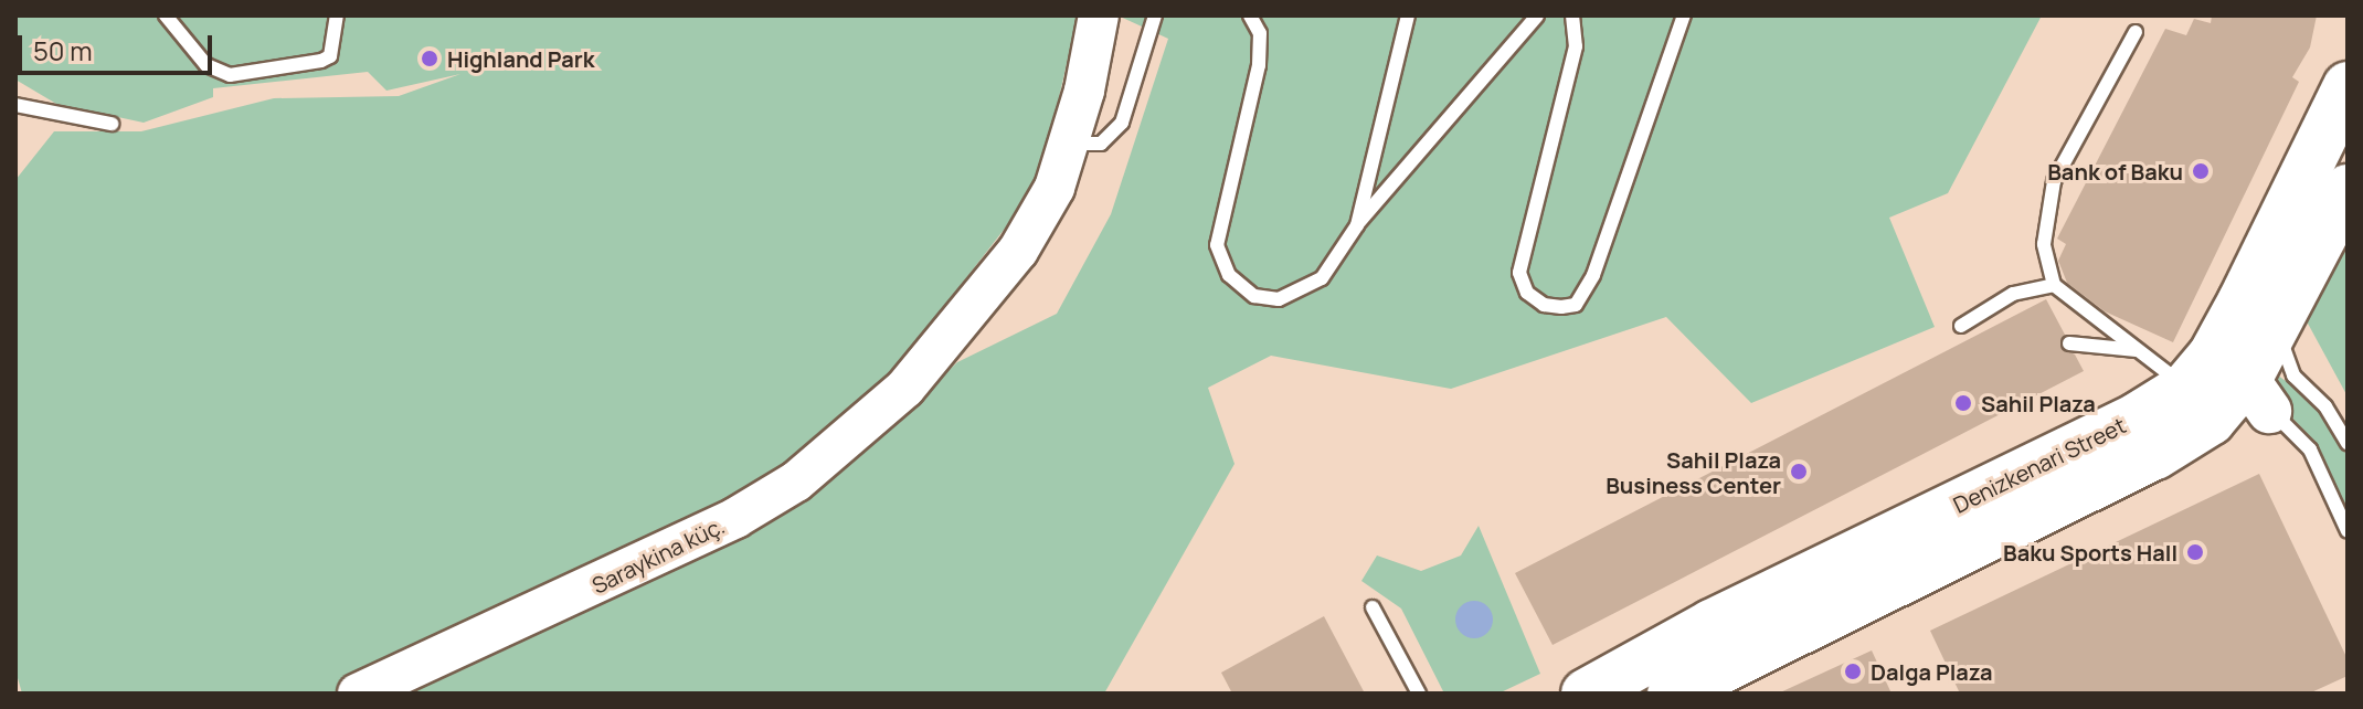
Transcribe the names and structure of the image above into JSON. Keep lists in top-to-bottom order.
{
  "streets": {
    "highway": ["Denizkenari Street"],
    "street": ["Saraykina küç."]
  },
  "places": [
    "Highland Park",
    "Bank of Baku",
    "Sahil Plaza",
    "Sahil Plaza Business Center",
    "Baku Sports Hall",
    "Dalga Plaza"
  ],
  "scale_bar": "50 m"
}
